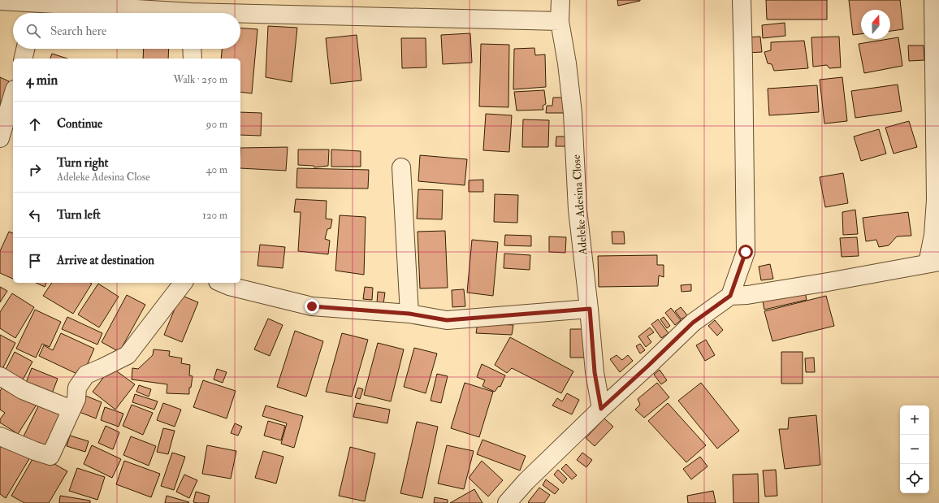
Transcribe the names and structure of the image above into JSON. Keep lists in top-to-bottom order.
{
  "streets": {
    "street": ["Adeleke Adesina Close"]
  },
  "north": "top",
  "page": {
    "search": "Search here",
    "heading": ["4 min", "Walk · 250 m"],
    "list": [
      ["Continue", "90 m"],
      ["Turn right", "Adeleke Adesina Close", "40 m"],
      ["Turn left", "120 m"],
      "Arrive at destination"
    ],
    "map_buttons": ["+", "−"]
  }
}
